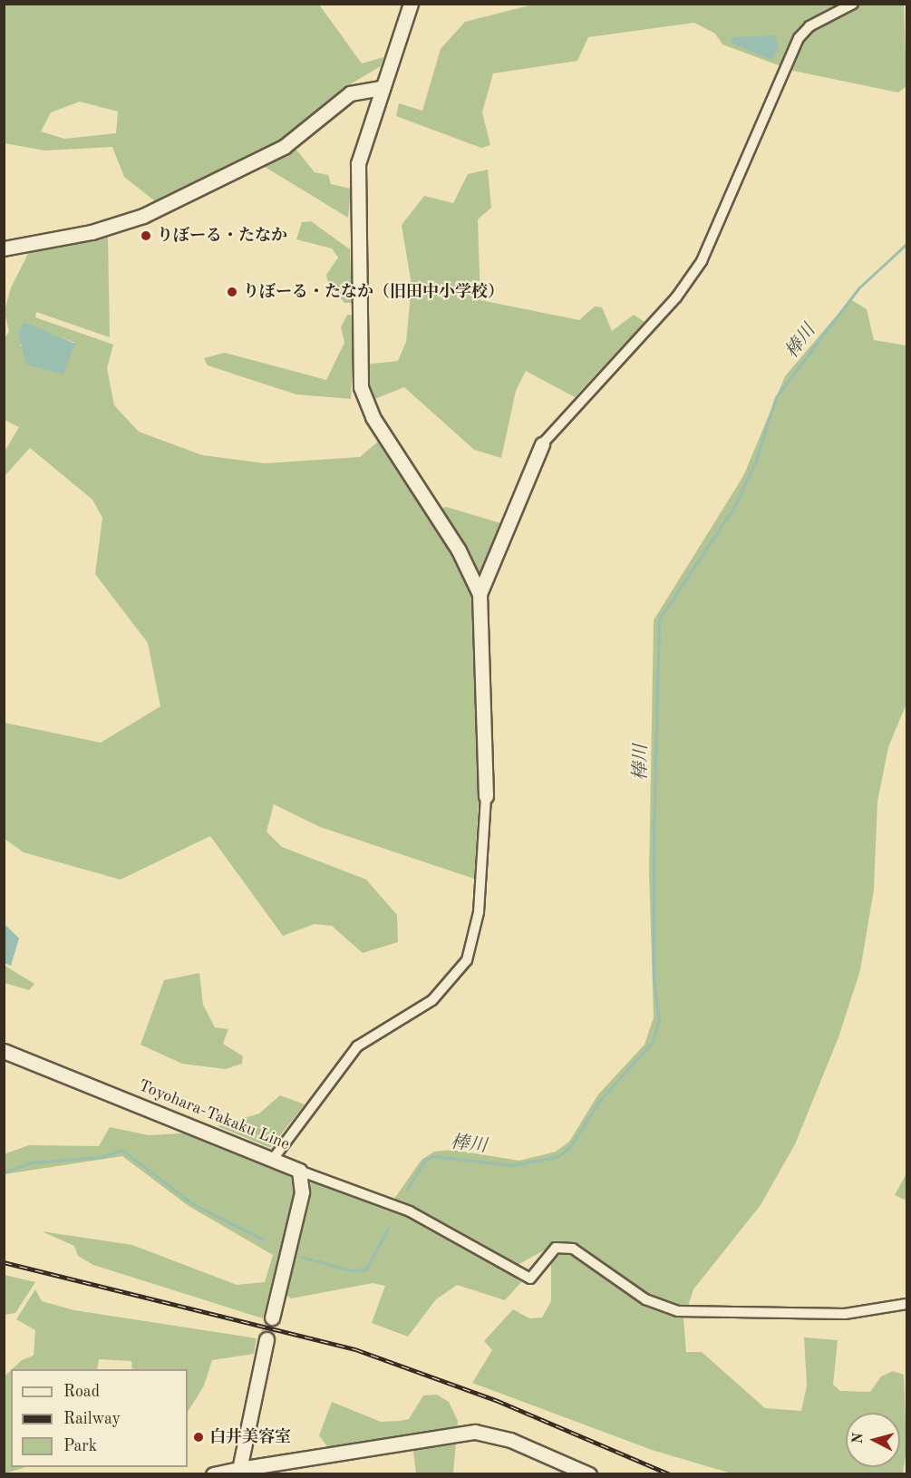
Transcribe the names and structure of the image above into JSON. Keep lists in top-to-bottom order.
{
  "streets": {
    "street": ["Toyohara-Takaku Line"]
  },
  "water": ["棒川"],
  "places": ["りぼーる・たなか", "りぼーる・たなか（旧田中小学校）", "白井美容室"],
  "legend": ["Road", "Railway", "Park"],
  "north": "left"
}
